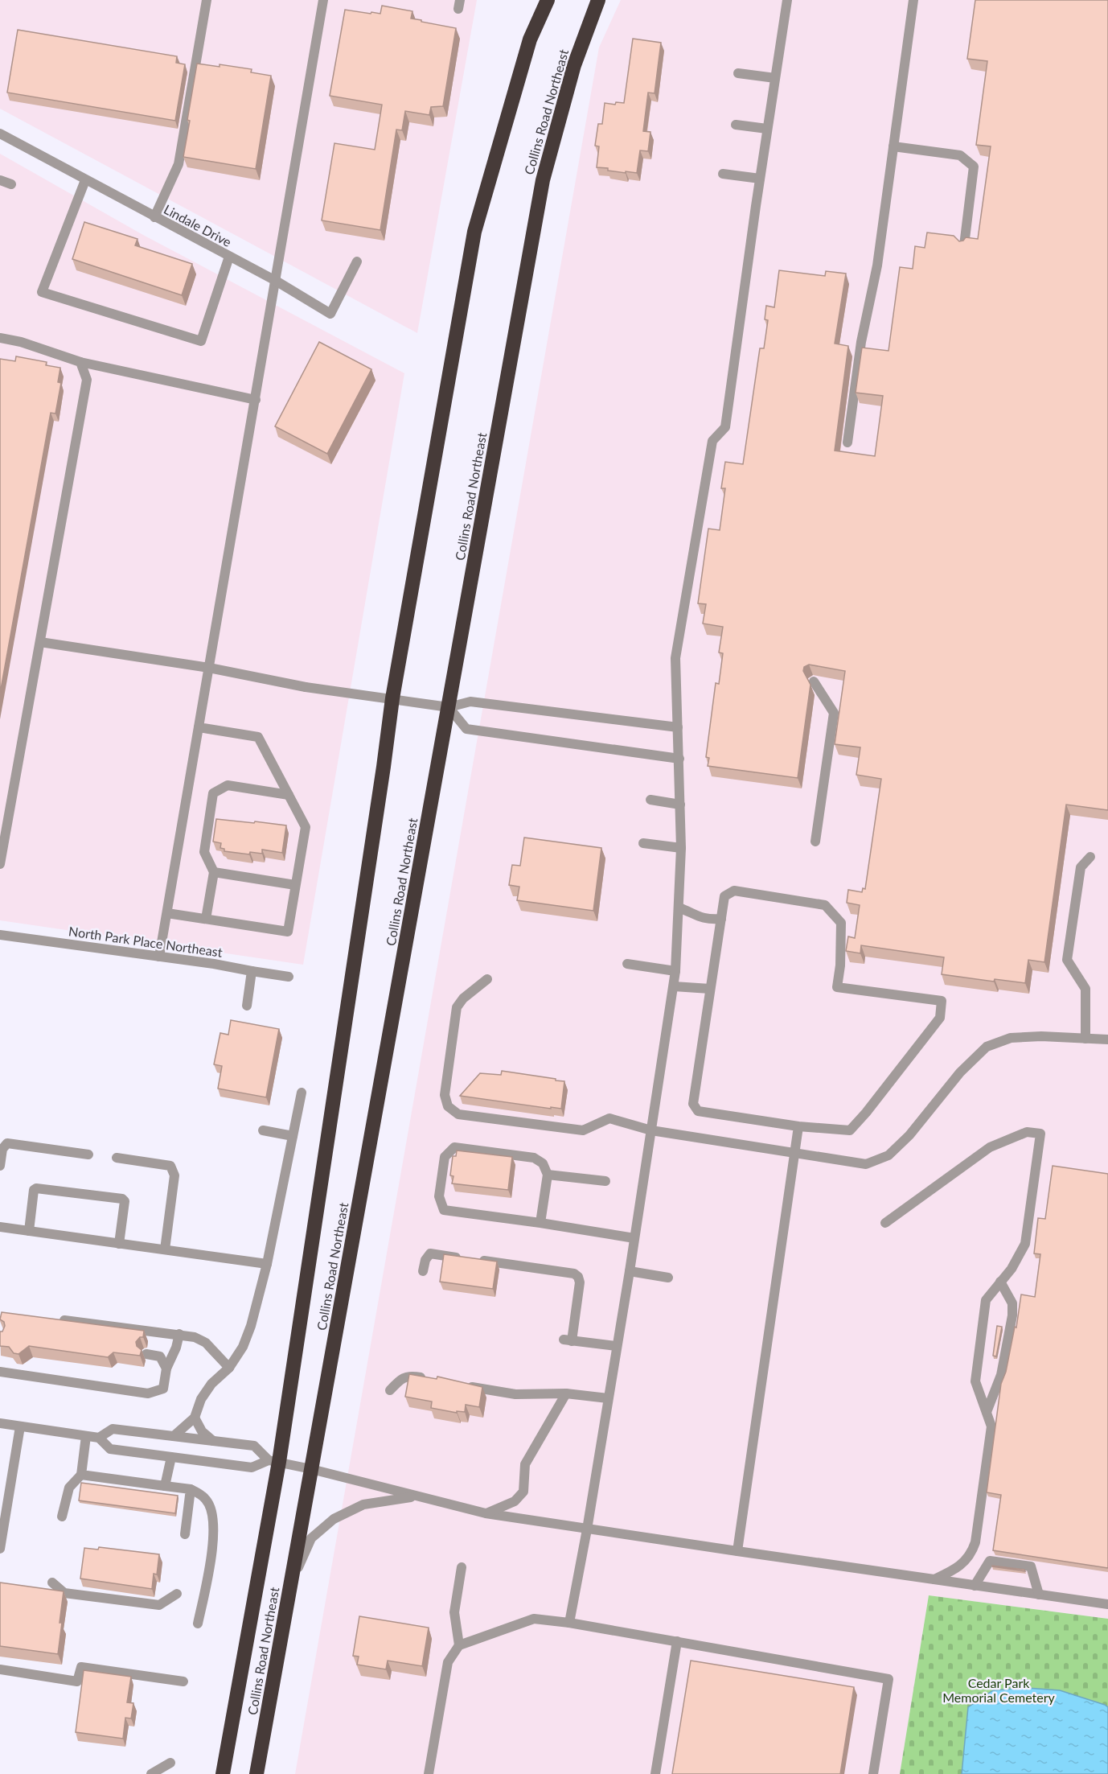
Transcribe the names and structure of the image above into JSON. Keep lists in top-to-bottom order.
{
  "streets": {
    "highway": ["Collins Road Northeast"],
    "street": ["Lindale Drive", "North Park Place Northeast"]
  },
  "parks": ["Cedar Park Memorial Cemetery"]
}
